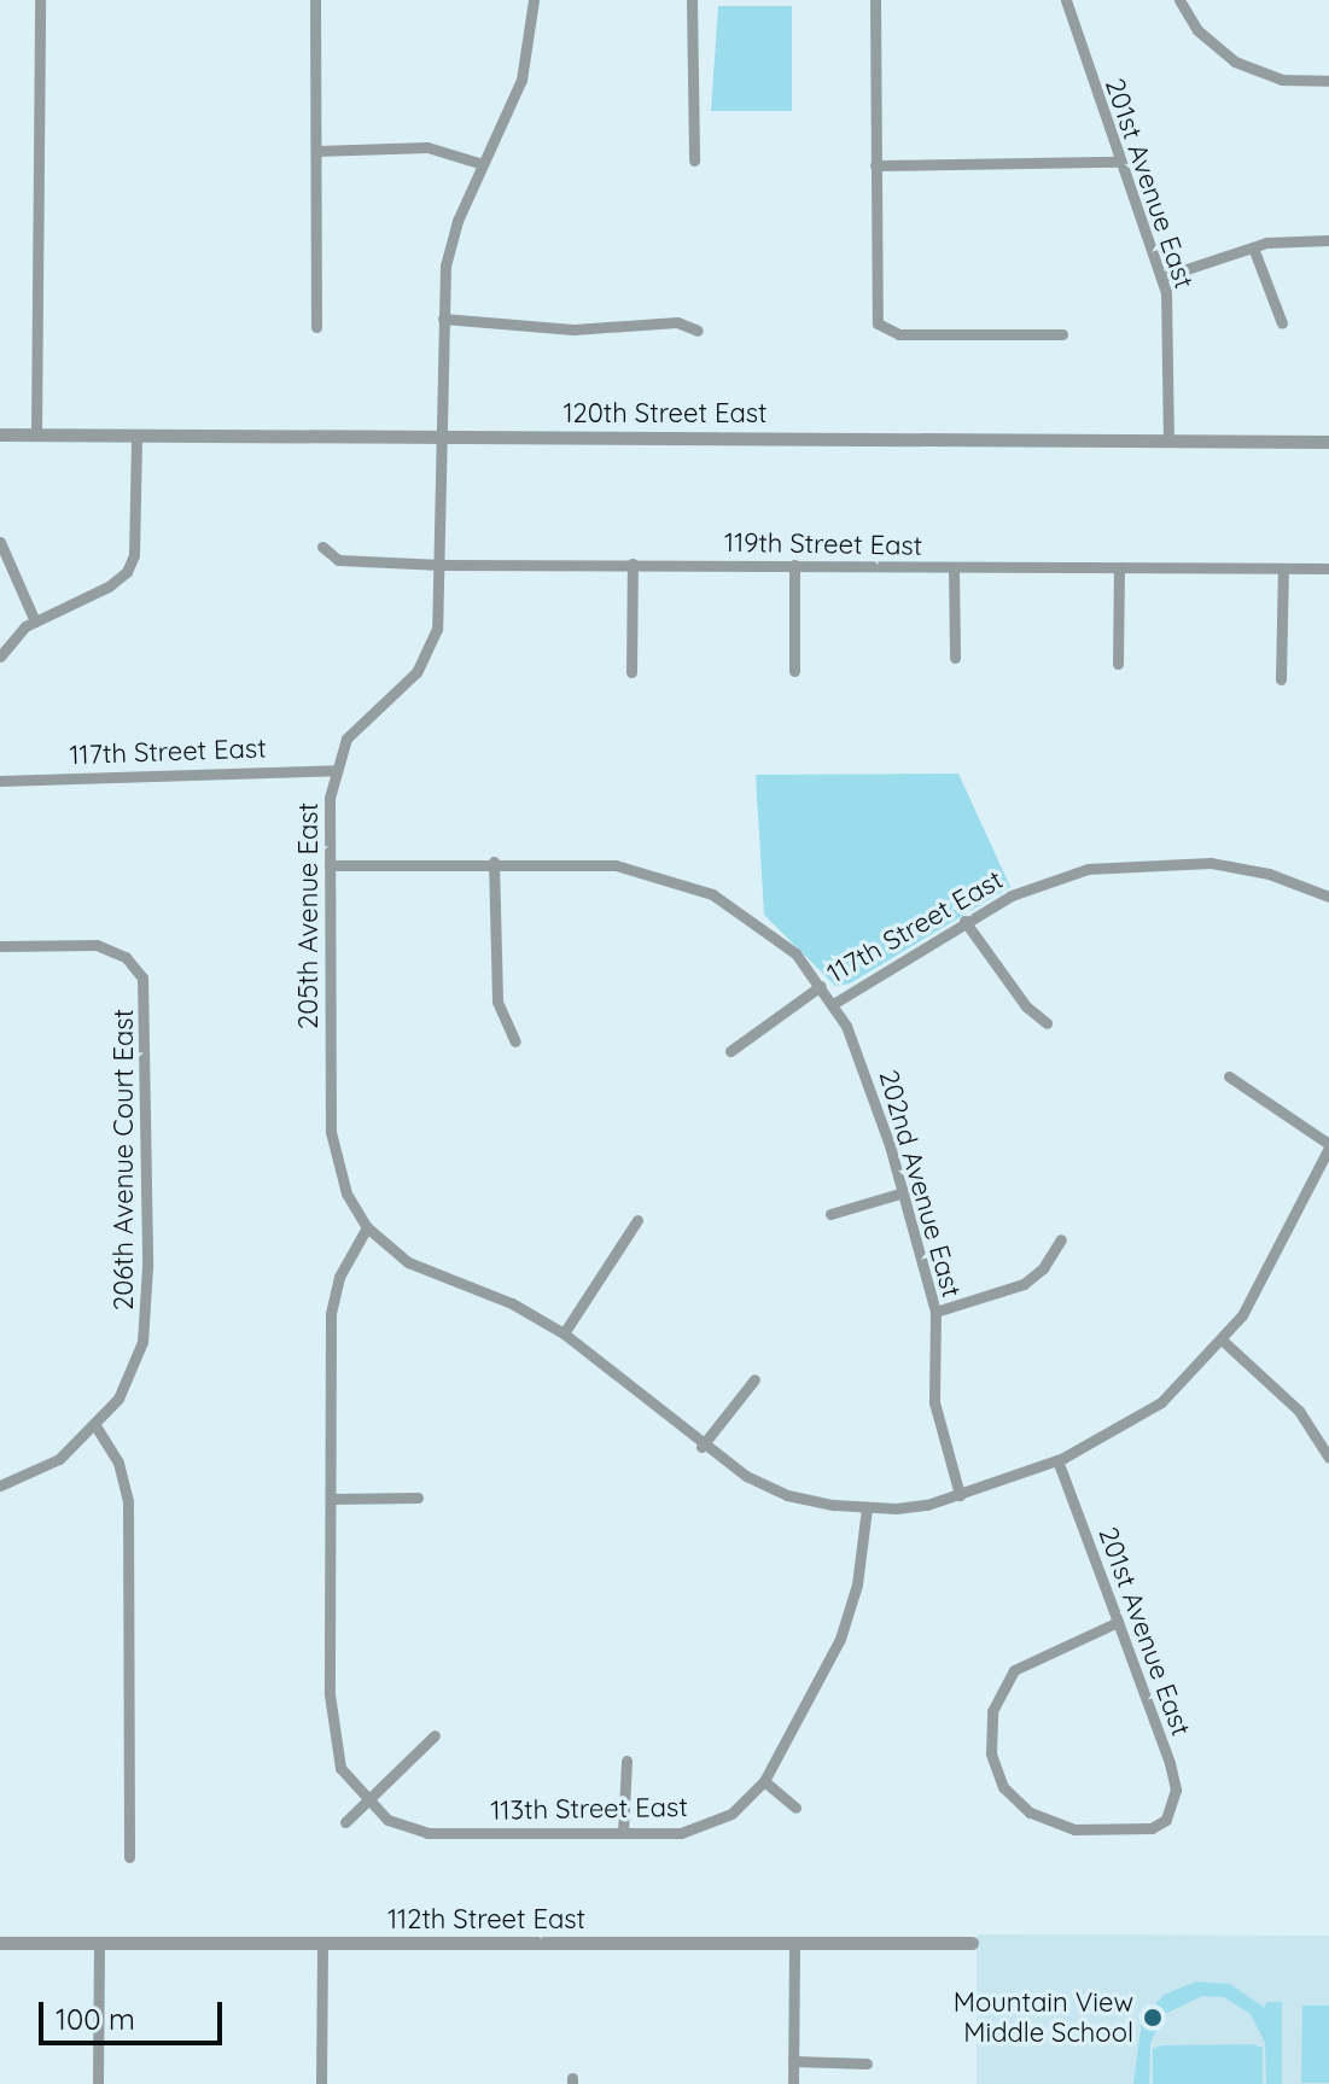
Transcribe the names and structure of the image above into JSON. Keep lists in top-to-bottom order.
{
  "streets": {
    "street": [
      "201st Avenue East",
      "120th Street East",
      "119th Street East",
      "117th Street East",
      "205th Avenue East",
      "206th Avenue Court East",
      "202nd Avenue East",
      "113th Street East",
      "112th Street East"
    ]
  },
  "crossings": [
    ["201st Avenue East", "120th Street East"],
    ["120th Street East", "205th Avenue East"],
    ["119th Street East", "205th Avenue East"],
    ["117th Street East", "205th Avenue East"],
    ["117th Street East", "202nd Avenue East"]
  ],
  "places": ["Mountain View Middle School"],
  "scale_bar": "100 m"
}
